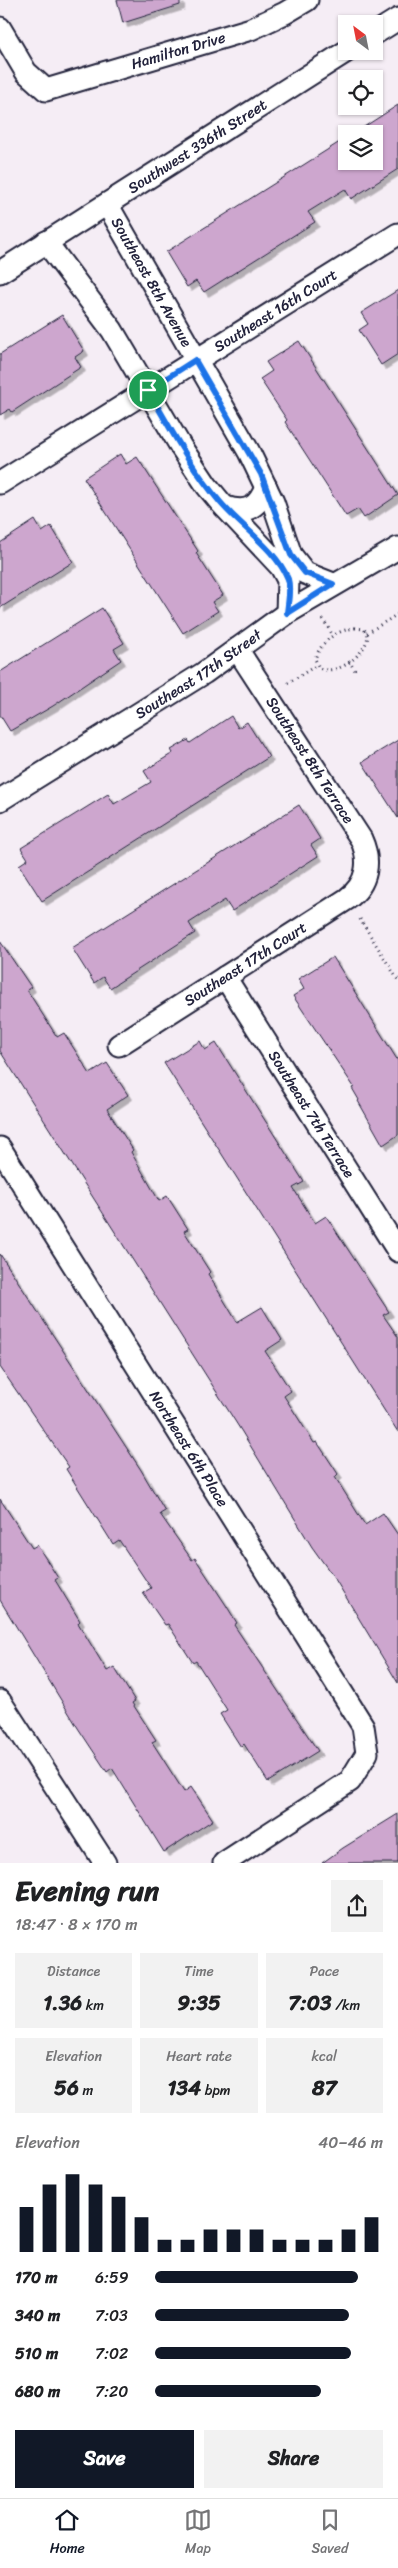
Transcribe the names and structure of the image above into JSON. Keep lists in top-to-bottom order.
{
  "streets": {
    "street": [
      "Hamilton Drive",
      "Southwest 336th Street",
      "Southeast 8th Avenue",
      "Southeast 16th Court",
      "Southeast 17th Street",
      "Southeast 8th Terrace",
      "Southeast 17th Court",
      "Southeast 7th Terrace",
      "Northeast 6th Place"
    ]
  },
  "crossings": [
    ["Southwest 336th Street", "Southeast 8th Avenue"],
    ["Southeast 8th Avenue", "Southeast 16th Court"],
    ["Southeast 8th Avenue", "Southeast 17th Street"],
    ["Southeast 17th Street", "Southeast 8th Terrace"],
    ["Southeast 8th Terrace", "Southeast 17th Court"],
    ["Southeast 17th Court", "Southeast 7th Terrace"]
  ],
  "north": "top left",
  "page": {
    "heading": ["Evening run", "18:47 · 8 × 170 m"],
    "stats": [
      ["Distance", "1.36 km"],
      ["Time", "9:35"],
      ["Pace", "7:03 /km"],
      ["Elevation", "56 m"],
      ["Heart rate", "134 bpm"],
      ["kcal", "87"]
    ],
    "chart": ["Elevation", "40–46 m"],
    "list": [
      {
        "name": "170 m",
        "note": "6:59"
      },
      {
        "name": "340 m",
        "note": "7:03"
      },
      {
        "name": "510 m",
        "note": "7:02"
      },
      {
        "name": "680 m",
        "note": "7:20"
      }
    ],
    "buttons": ["Save", "Share"],
    "tabs": ["Home", "Map", "Saved"]
  }
}
